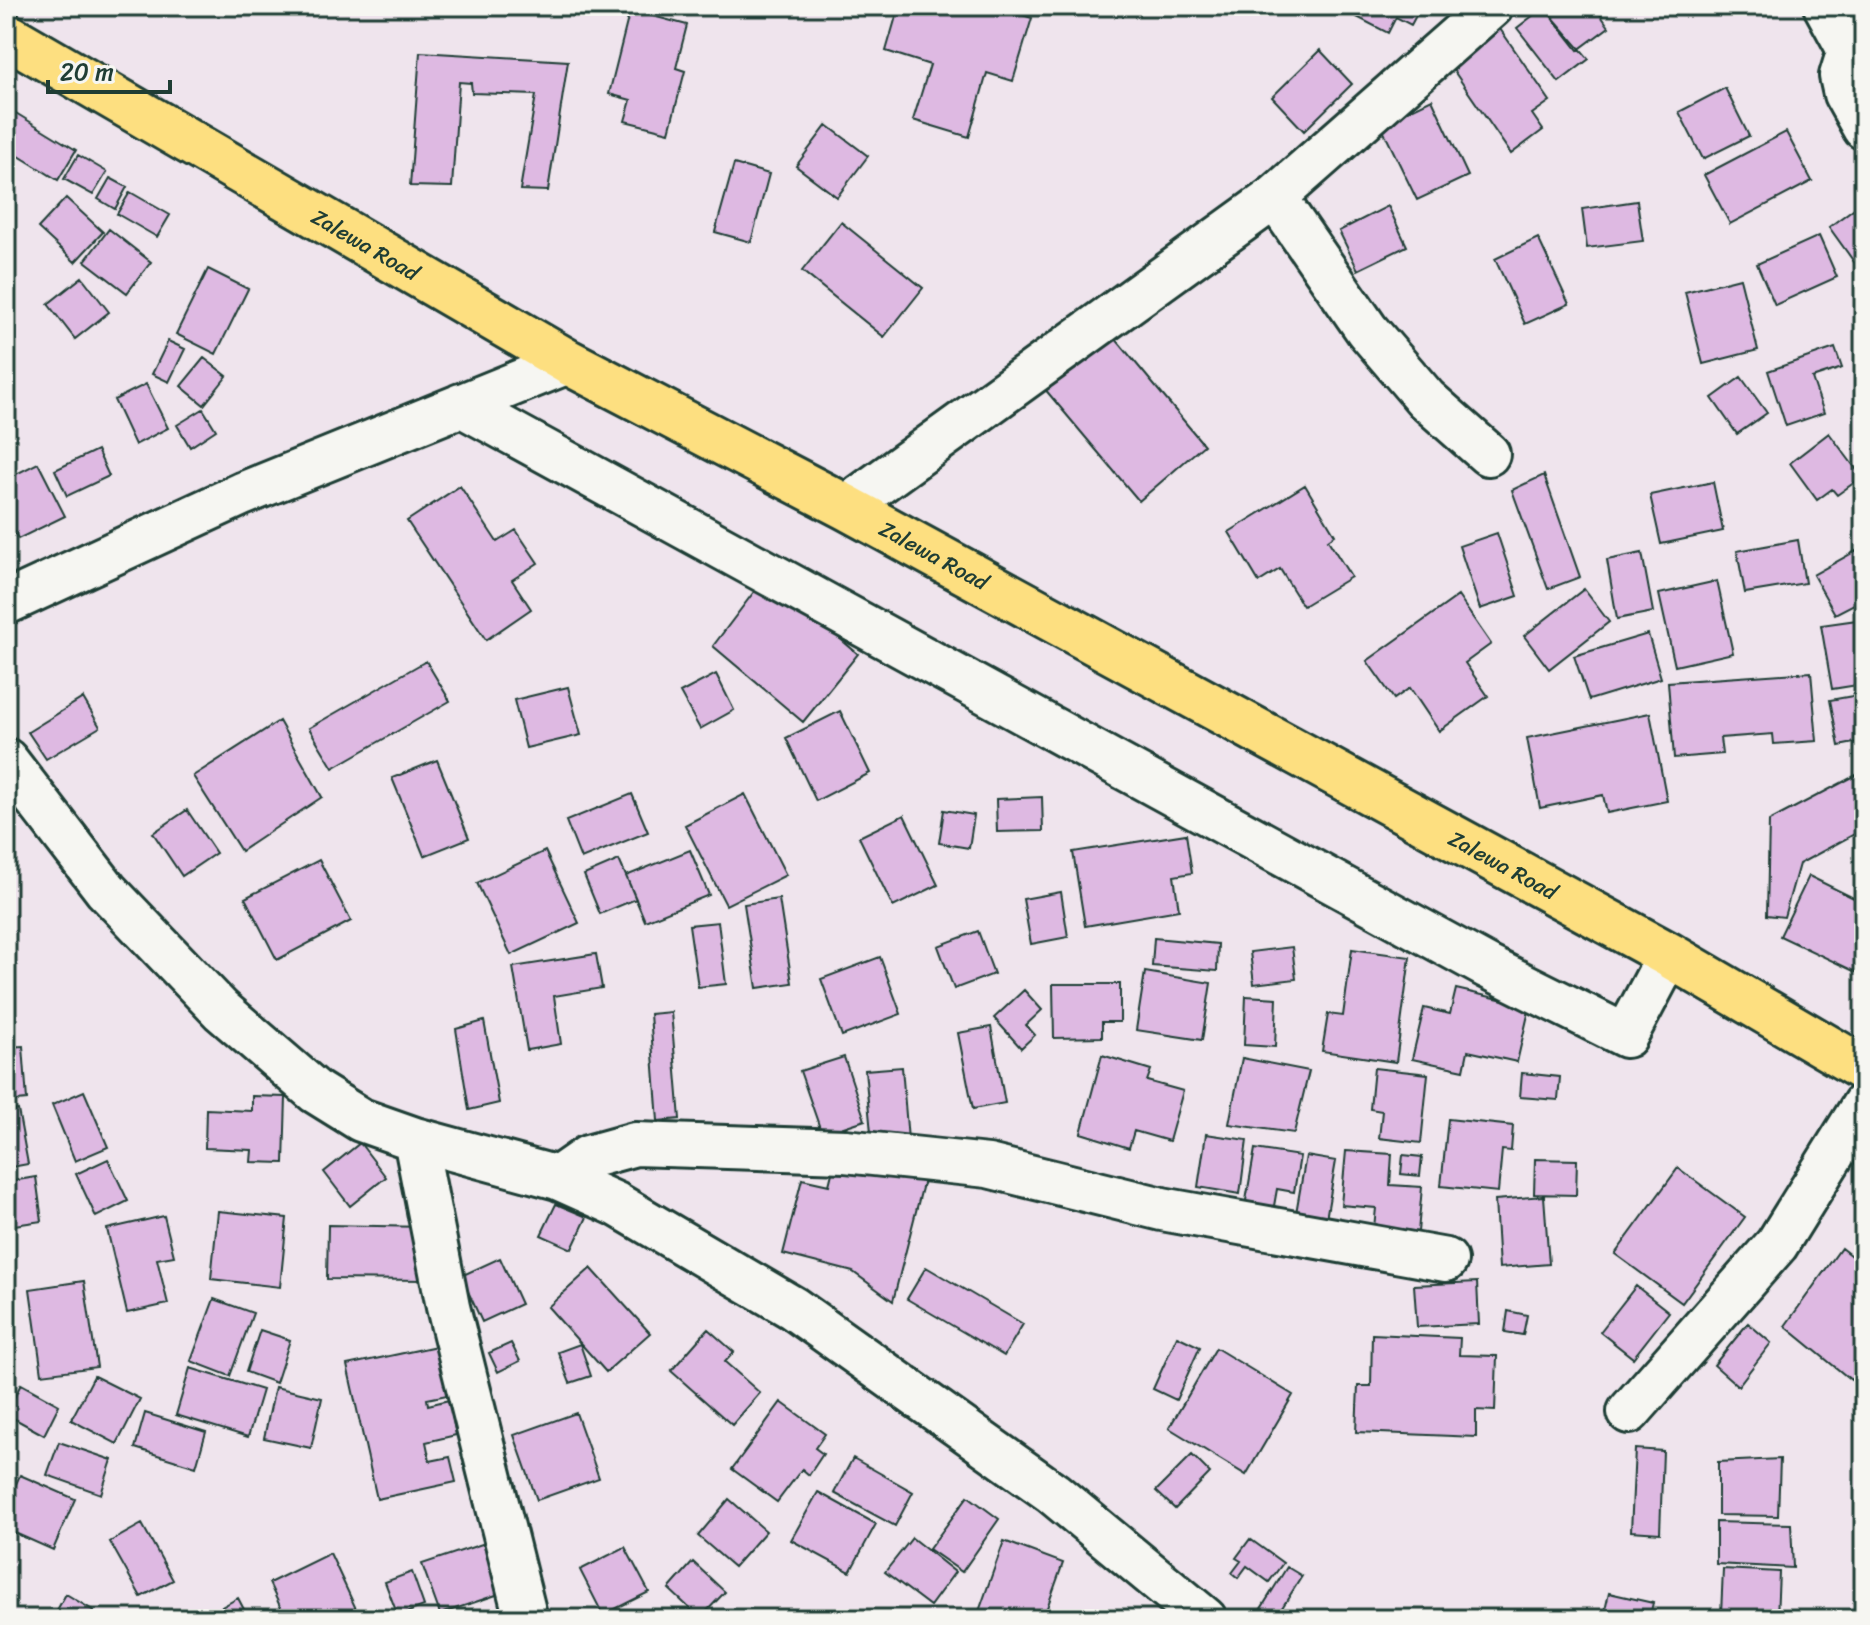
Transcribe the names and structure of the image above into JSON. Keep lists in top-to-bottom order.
{
  "streets": {
    "highway": ["Zalewa Road"]
  },
  "scale_bar": "20 m"
}
